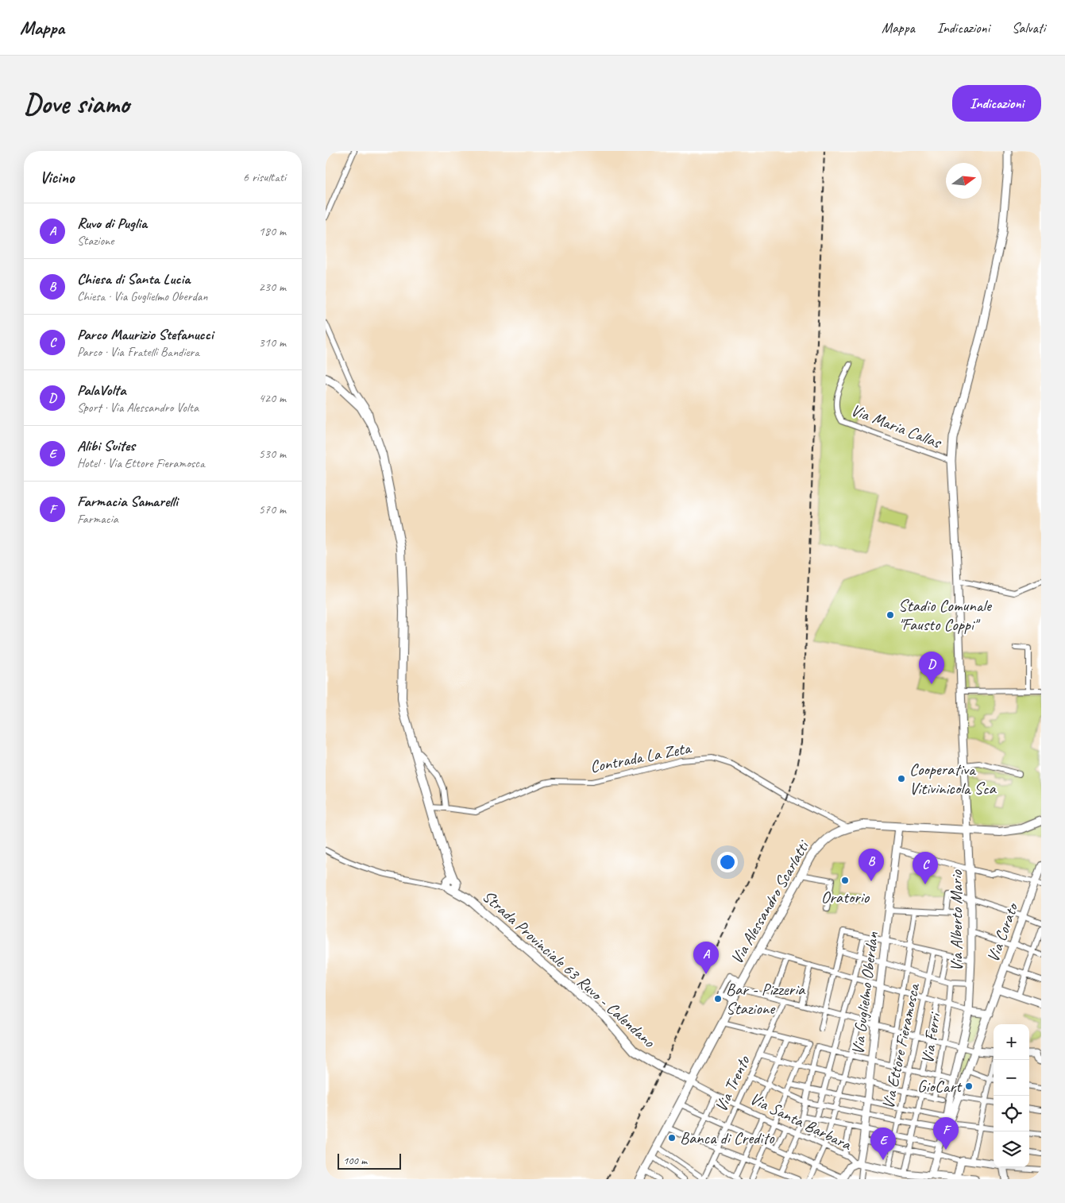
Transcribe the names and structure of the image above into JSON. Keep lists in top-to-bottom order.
{
  "streets": {
    "main road": ["Via Alessandro Scarlatti", "Strada Provinciale 63 Ruvo - Calendano"],
    "street": [
      "Via Maria Callas",
      "Contrada La Zeta",
      "Via Alberto Mario",
      "Via Corato",
      "Via Guglielmo Oberdan",
      "Via Ferri",
      "Via Ettore Fieramosca",
      "Via Trento",
      "Via Santa Barbara"
    ]
  },
  "crossings": [
    ["Via Maria Callas", "Via Alberto Mario"],
    ["Contrada La Zeta", "Via Alessandro Scarlatti"],
    ["Via Alessandro Scarlatti", "Via Alberto Mario"],
    ["Via Alessandro Scarlatti", "Strada Provinciale 63 Ruvo - Calendano"],
    ["Via Alessandro Scarlatti", "Via Guglielmo Oberdan"],
    ["Via Alessandro Scarlatti", "Via Santa Barbara"],
    ["Via Alberto Mario", "Via Corato"],
    ["Strada Provinciale 63 Ruvo - Calendano", "Via Santa Barbara"],
    ["Via Guglielmo Oberdan", "Via Santa Barbara"],
    ["Via Trento", "Via Santa Barbara"]
  ],
  "places": [
    "Stadio Comunale \"Fausto Coppi\"",
    "Cooperativa Vitivinicola Sca",
    "Oratorio",
    "Bar - Pizzeria Stazione",
    "GioCart",
    "Banca di Credito"
  ],
  "scale_bar": "100 m",
  "north": "right",
  "page": {
    "header": "Mappa",
    "nav": ["Mappa", "Indicazioni", "Salvati"],
    "buttons": "Indicazioni",
    "title": "Dove siamo",
    "heading": ["Vicino", "6 risultati"],
    "list": [
      {
        "mark": "A",
        "name": "Ruvo di Puglia",
        "note": "Stazione",
        "value": "180 m"
      },
      {
        "mark": "B",
        "name": "Chiesa di Santa Lucia",
        "note": "Chiesa · Via Guglielmo Oberdan",
        "value": "230 m"
      },
      {
        "mark": "C",
        "name": "Parco Maurizio Stefanucci",
        "note": "Parco · Via Fratelli Bandiera",
        "value": "310 m"
      },
      {
        "mark": "D",
        "name": "PalaVolta",
        "note": "Sport · Via Alessandro Volta",
        "value": "420 m"
      },
      {
        "mark": "E",
        "name": "Alibi Suites",
        "note": "Hotel · Via Ettore Fieramosca",
        "value": "530 m"
      },
      {
        "mark": "F",
        "name": "Farmacia Samarelli",
        "note": "Farmacia",
        "value": "570 m"
      }
    ],
    "pins": [
      "D",
      "B",
      "C",
      "A",
      "F",
      "E"
    ],
    "map_buttons": ["+", "−"],
    "scale": "100 m"
  }
}
